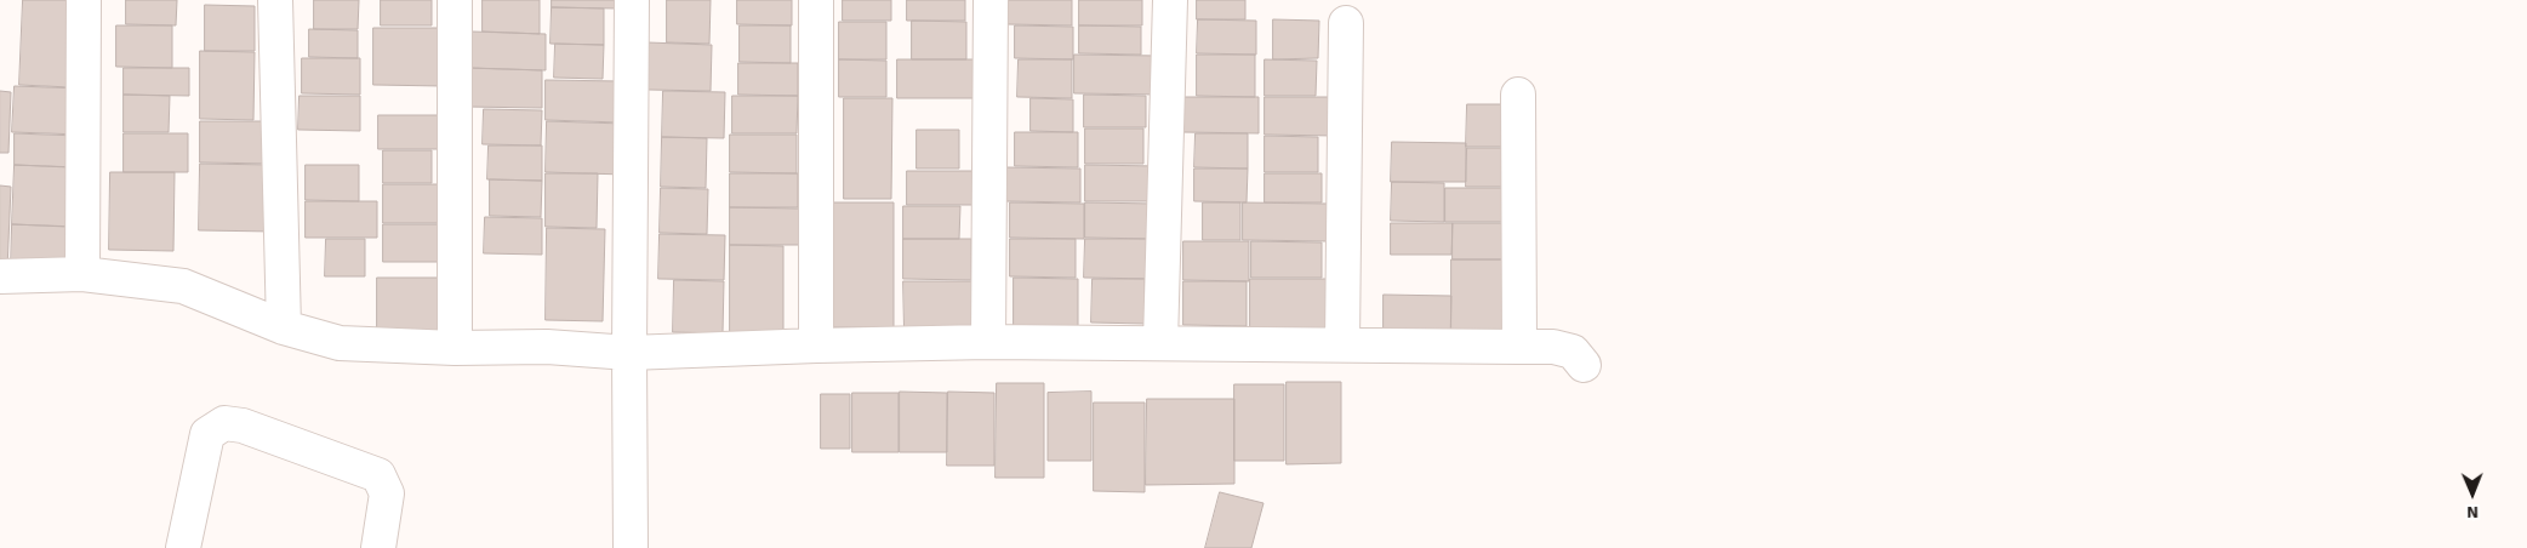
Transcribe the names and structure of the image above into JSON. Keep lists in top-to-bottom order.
{
  "north": "bottom"
}
